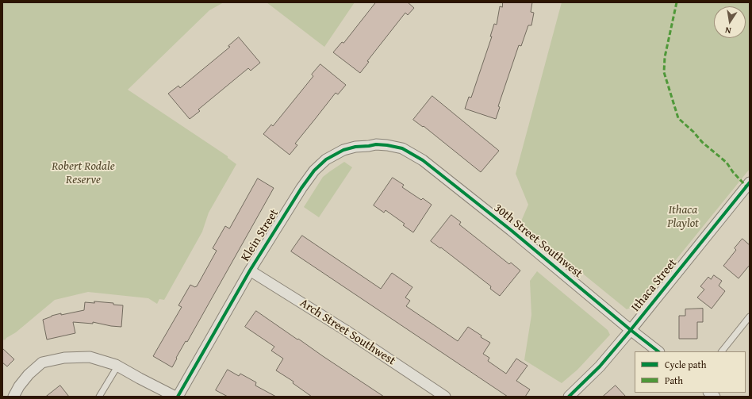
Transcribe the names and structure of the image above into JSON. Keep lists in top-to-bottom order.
{
  "streets": {
    "street": [
      "Klein Street",
      "30th Street Southwest",
      "Ithaca Street",
      "Arch Street Southwest"
    ]
  },
  "crossings": [
    ["Klein Street", "30th Street Southwest"],
    ["Klein Street", "Arch Street Southwest"],
    ["30th Street Southwest", "Ithaca Street"]
  ],
  "parks": ["Robert Rodale Reserve", "Ithaca Playlot"],
  "legend": ["Cycle path", "Path"],
  "north": "bottom"
}
